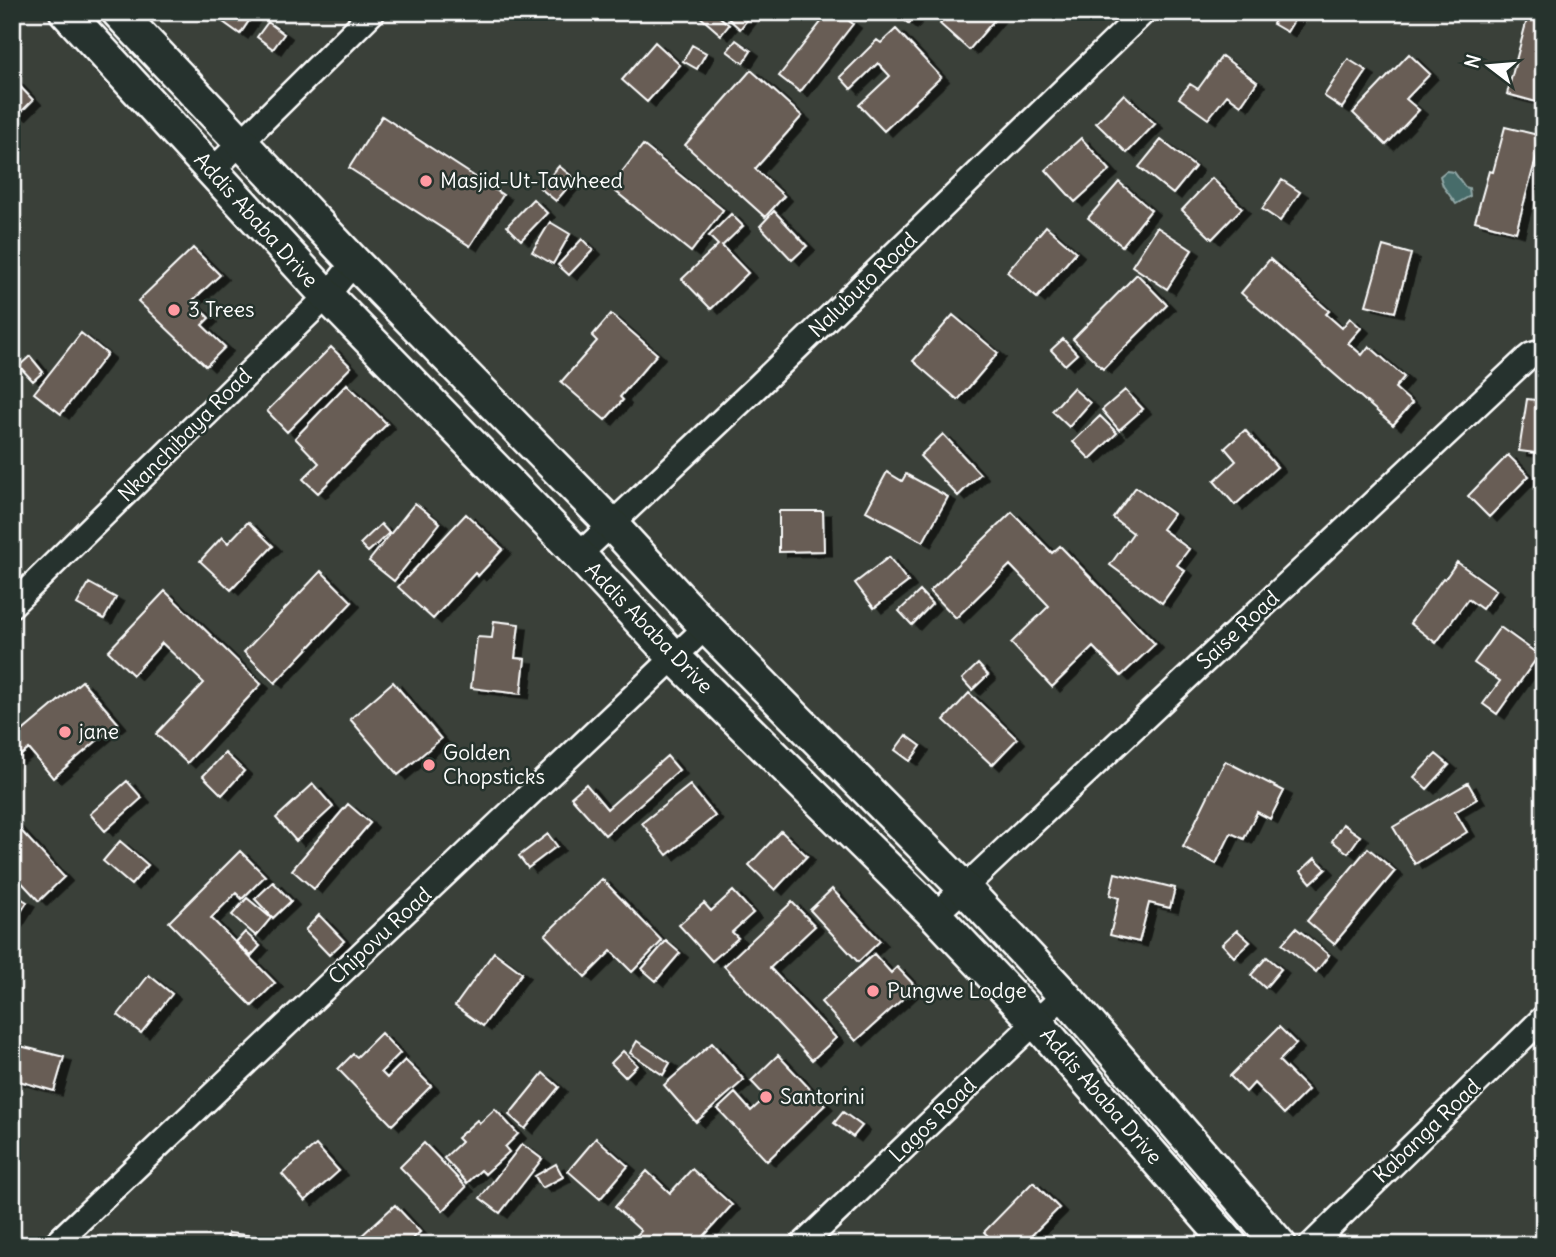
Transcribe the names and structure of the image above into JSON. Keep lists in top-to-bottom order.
{
  "streets": {
    "main road": ["Addis Ababa Drive"],
    "street": [
      "Nalubuto Road",
      "Nkanchibaya Road",
      "Saise Road",
      "Chipovu Road",
      "Lagos Road",
      "Kabanga Road"
    ]
  },
  "crossings": [
    ["Addis Ababa Drive", "Nalubuto Road"],
    ["Addis Ababa Drive", "Nkanchibaya Road"],
    ["Addis Ababa Drive", "Saise Road"],
    ["Addis Ababa Drive", "Chipovu Road"],
    ["Addis Ababa Drive", "Lagos Road"]
  ],
  "places": [
    "Masjid-Ut-Tawheed",
    "3 Trees",
    "jane",
    "Golden Chopsticks",
    "Pungwe Lodge",
    "Santorini"
  ],
  "north": "left"
}
